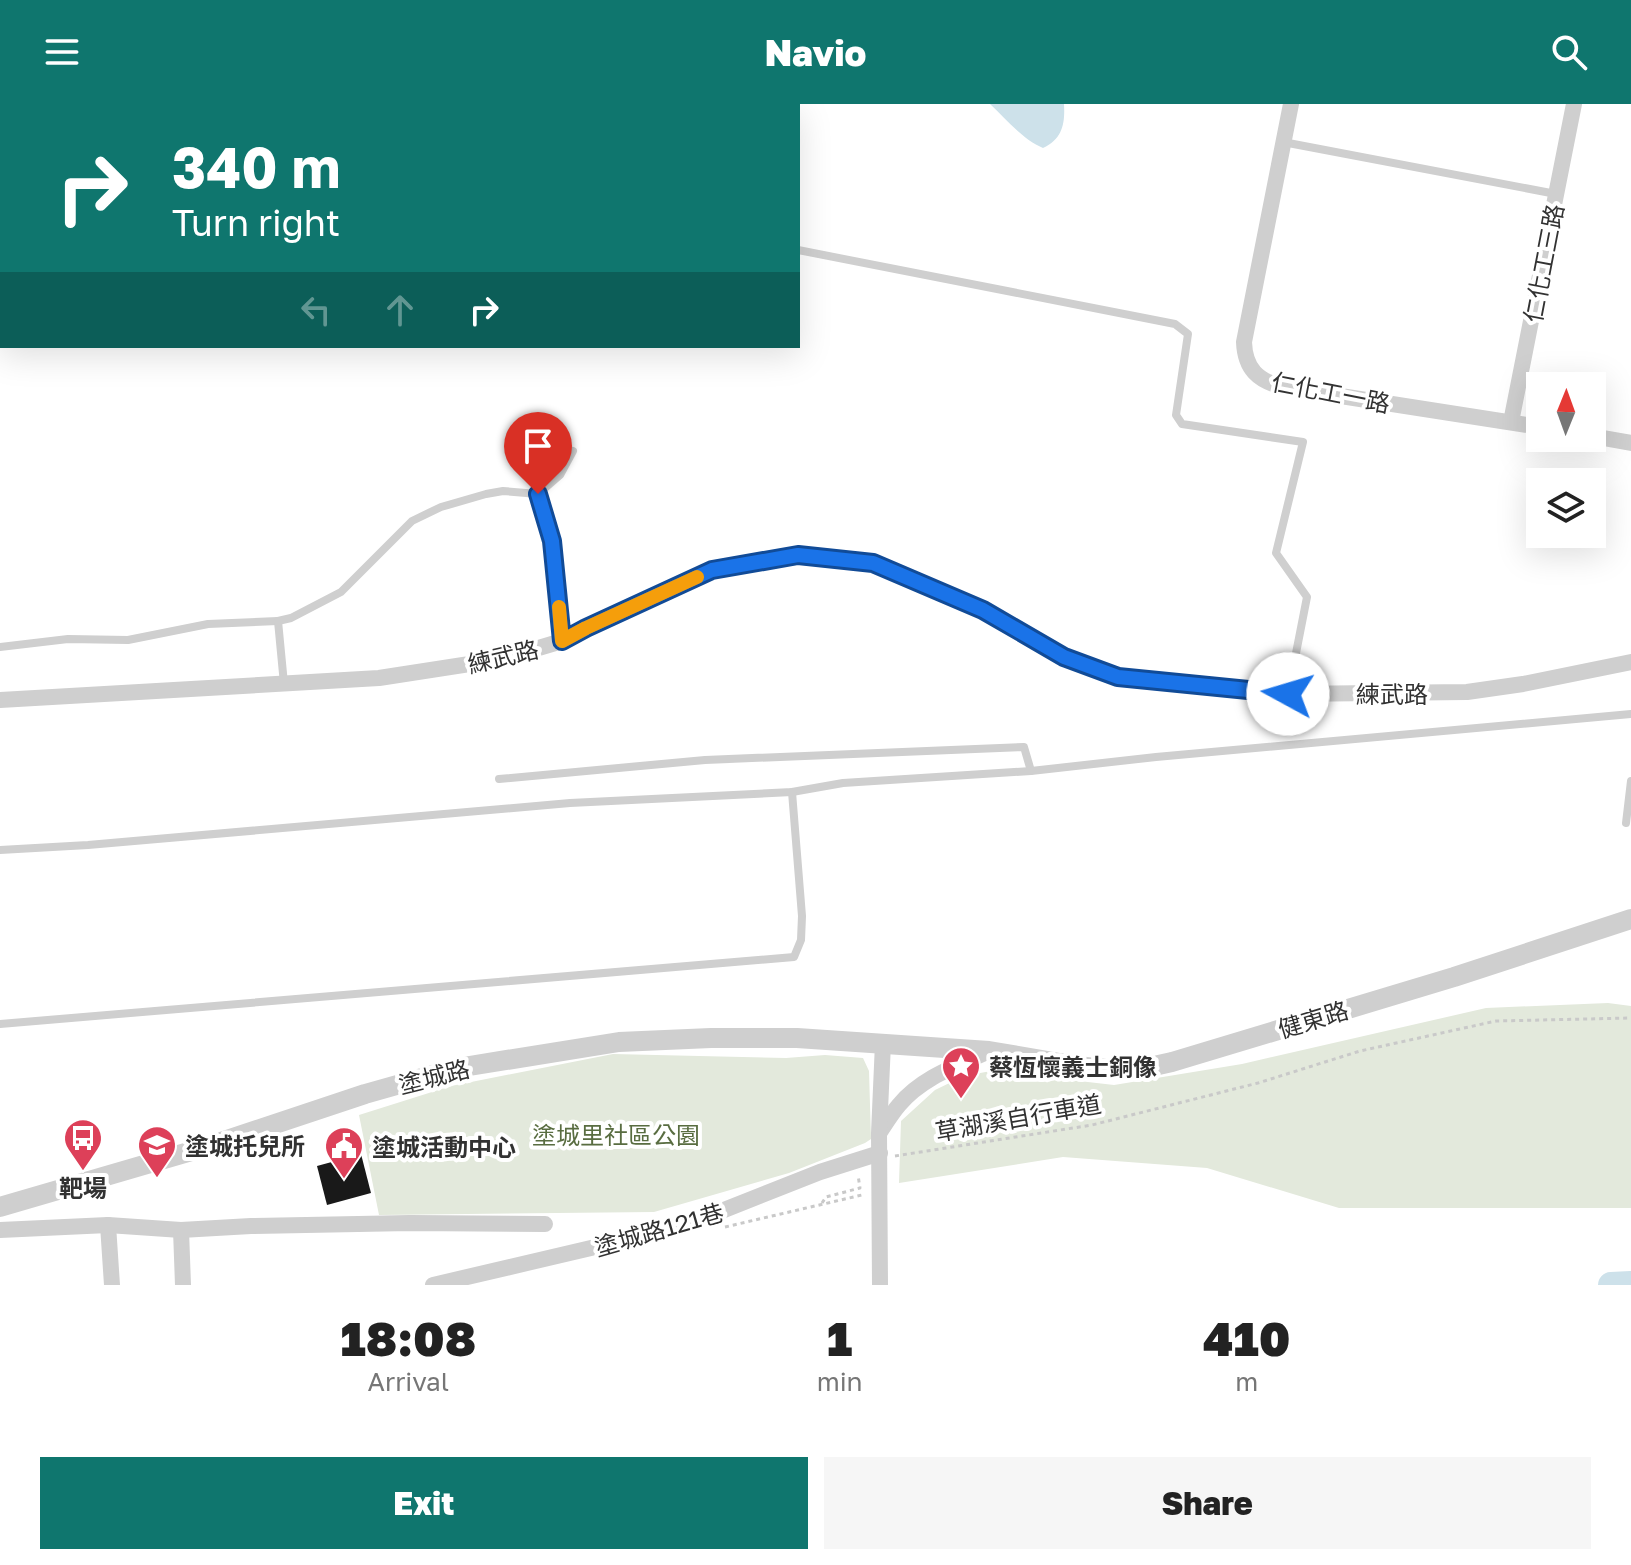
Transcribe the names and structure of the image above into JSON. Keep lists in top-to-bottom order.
{
  "streets": {
    "street": [
      "仁化工三路",
      "仁化工一路",
      "練武路",
      "健東路",
      "塗城路",
      "塗城路121巷"
    ],
    "path": ["草湖溪自行車道"]
  },
  "crossings": [
    ["仁化工三路", "仁化工一路"],
    ["健東路", "塗城路"],
    ["草湖溪自行車道", "塗城路121巷"]
  ],
  "parks": ["塗城里社區公園"],
  "places": {
    "place": ["蔡恆懷義士銅像"],
    "bus stop": ["靶場"],
    "school or university": ["塗城托兒所"],
    "public building": ["塗城活動中心"]
  },
  "north": "top",
  "page": {
    "header": "Navio",
    "turn": ["340 m", "Turn right"],
    "eta": [
      "18:08",
      "Arrival",
      "1",
      "min",
      "410",
      "m"
    ],
    "buttons": ["Exit", "Share"]
  }
}
